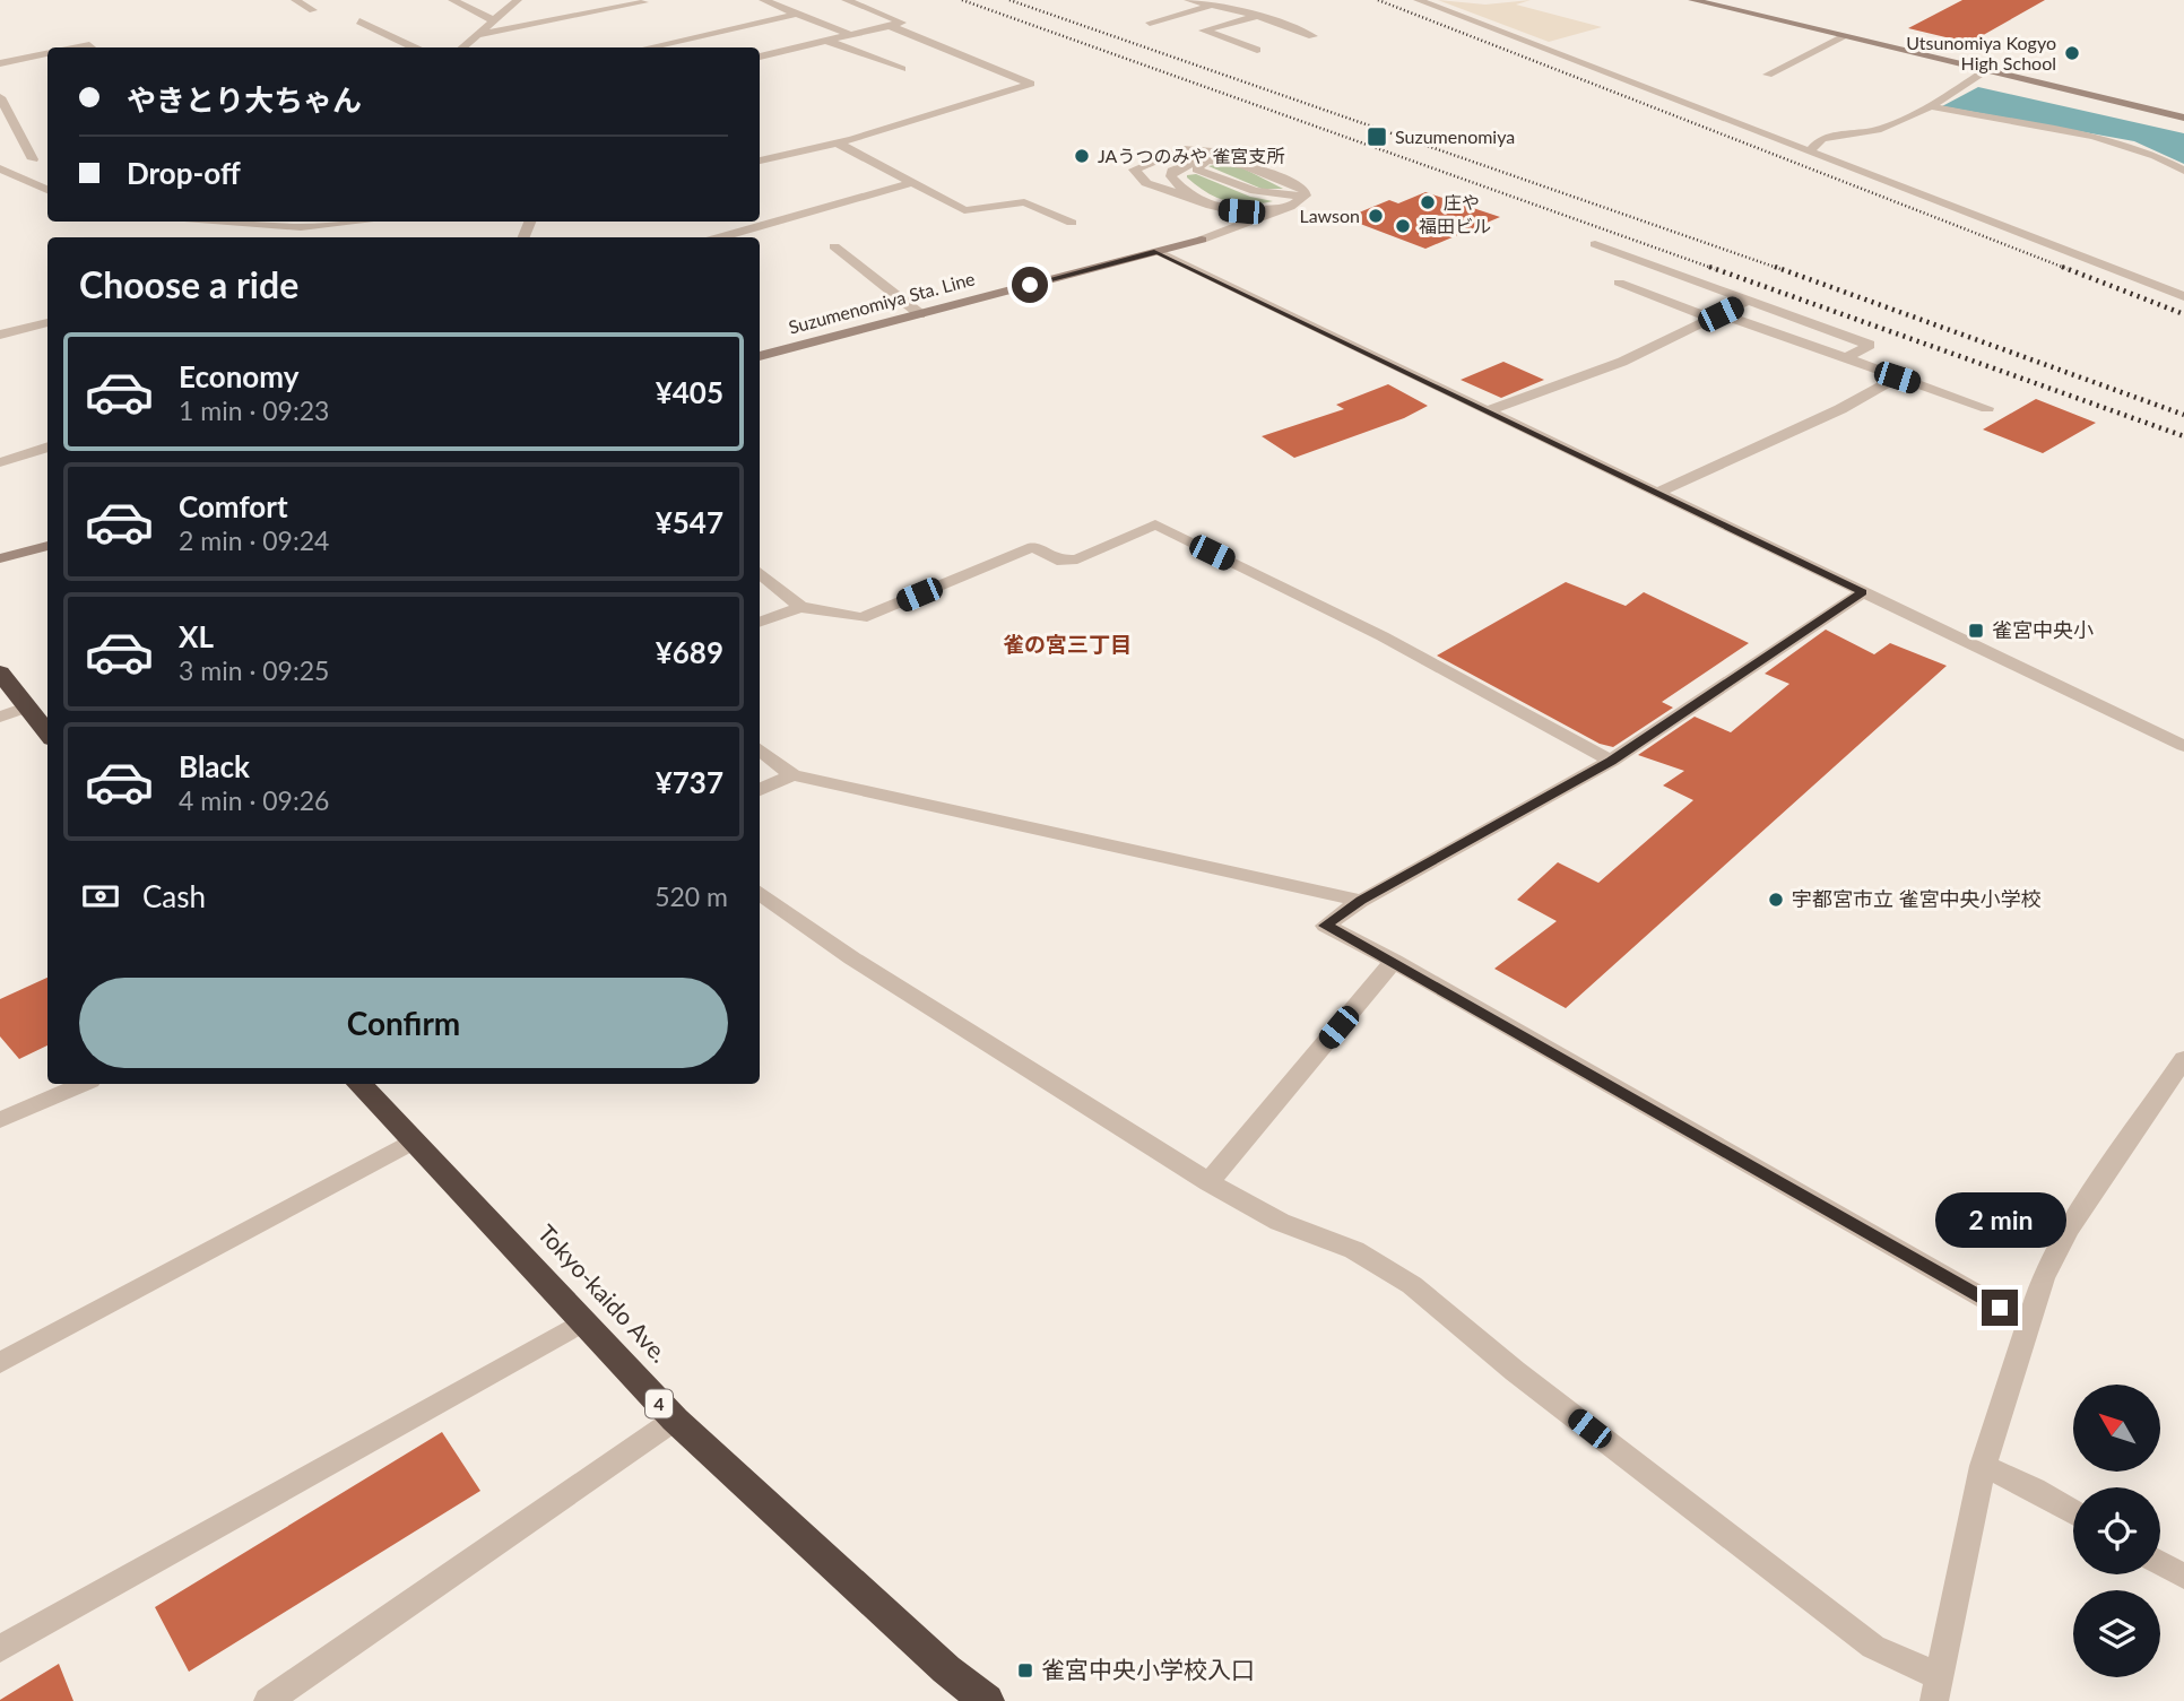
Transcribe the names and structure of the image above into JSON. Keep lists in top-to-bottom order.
{
  "streets": {
    "highway": ["Tokyo-kaido Ave.", "4"],
    "street": ["Suzumenomiya Sta. Line"]
  },
  "districts": ["雀の宮三丁目"],
  "places": {
    "other": [
      "Utsunomiya Kogyo High School",
      "JAうつのみや 雀宮支所",
      "庄や",
      "Lawson",
      "福田ビル",
      "宇都宮市立 雀宮中央小学校"
    ],
    "transit": ["Suzumenomiya", "雀宮中央小", "雀宮中央小学校入口"]
  },
  "north": "top left",
  "page": {
    "banner": ["やきとり大ちゃん", "Drop-off"],
    "heading": "Choose a ride",
    "list": [
      {
        "name": "Economy",
        "note": "1 min · 09:23",
        "value": "¥405"
      },
      {
        "name": "Comfort",
        "note": "2 min · 09:24",
        "value": "¥547"
      },
      {
        "name": "XL",
        "note": "3 min · 09:25",
        "value": "¥689"
      },
      {
        "name": "Black",
        "note": "4 min · 09:26",
        "value": "¥737"
      }
    ],
    "pay": ["Cash", "520 m"],
    "buttons": "Confirm",
    "bubble": "2 min"
  }
}
